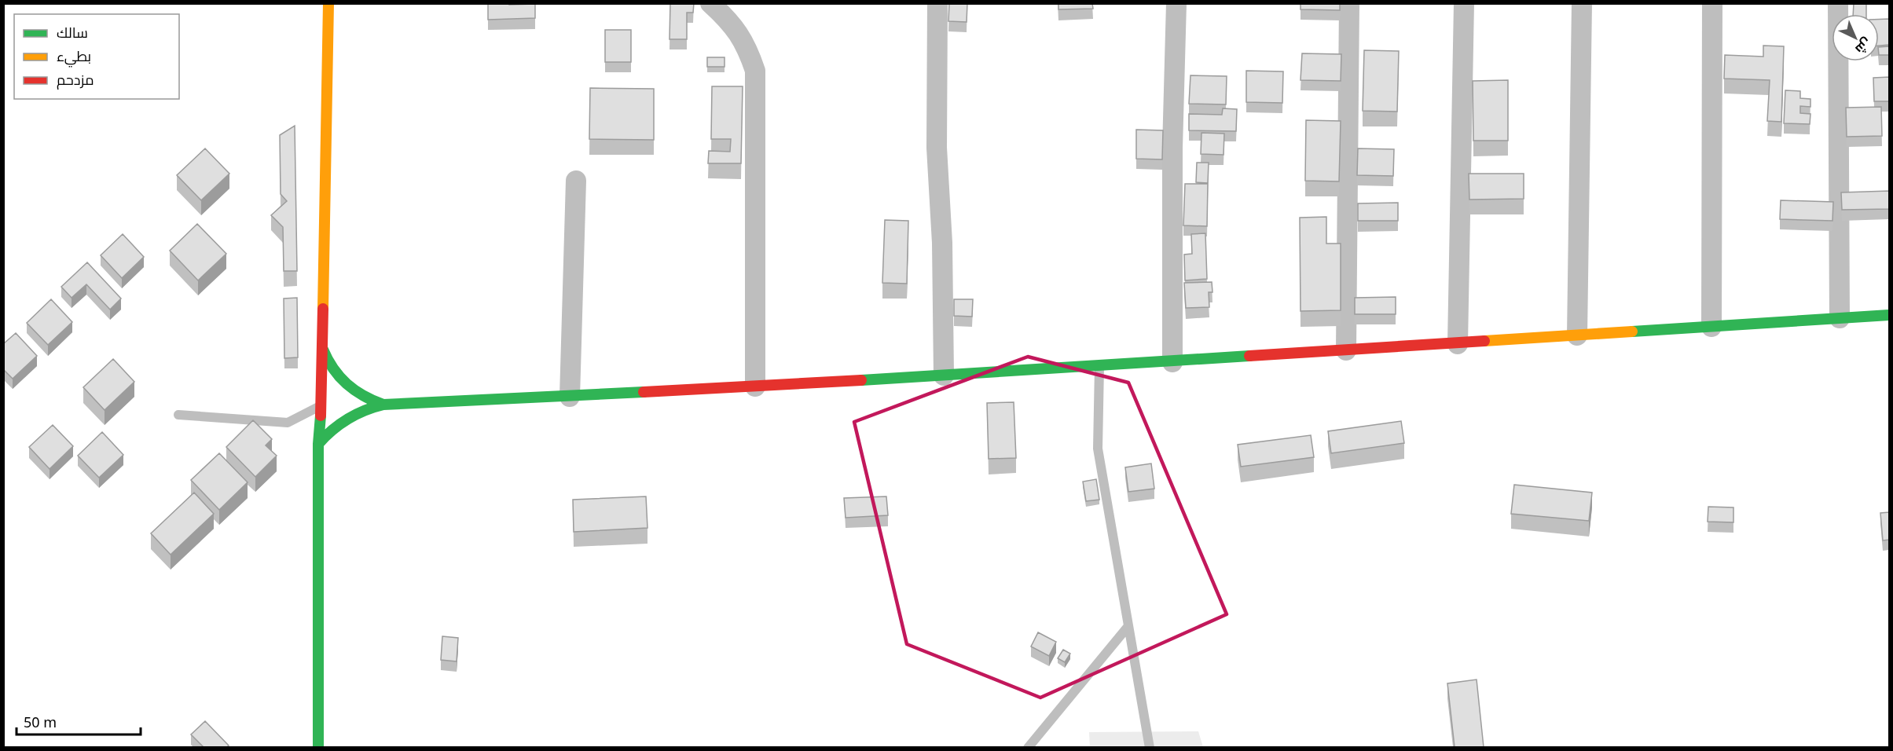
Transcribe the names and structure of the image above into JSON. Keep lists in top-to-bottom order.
{
  "legend": ["سالك", "بطيء", "مزدحم"],
  "scale_bar": "50 m",
  "north": "bottom right"
}
